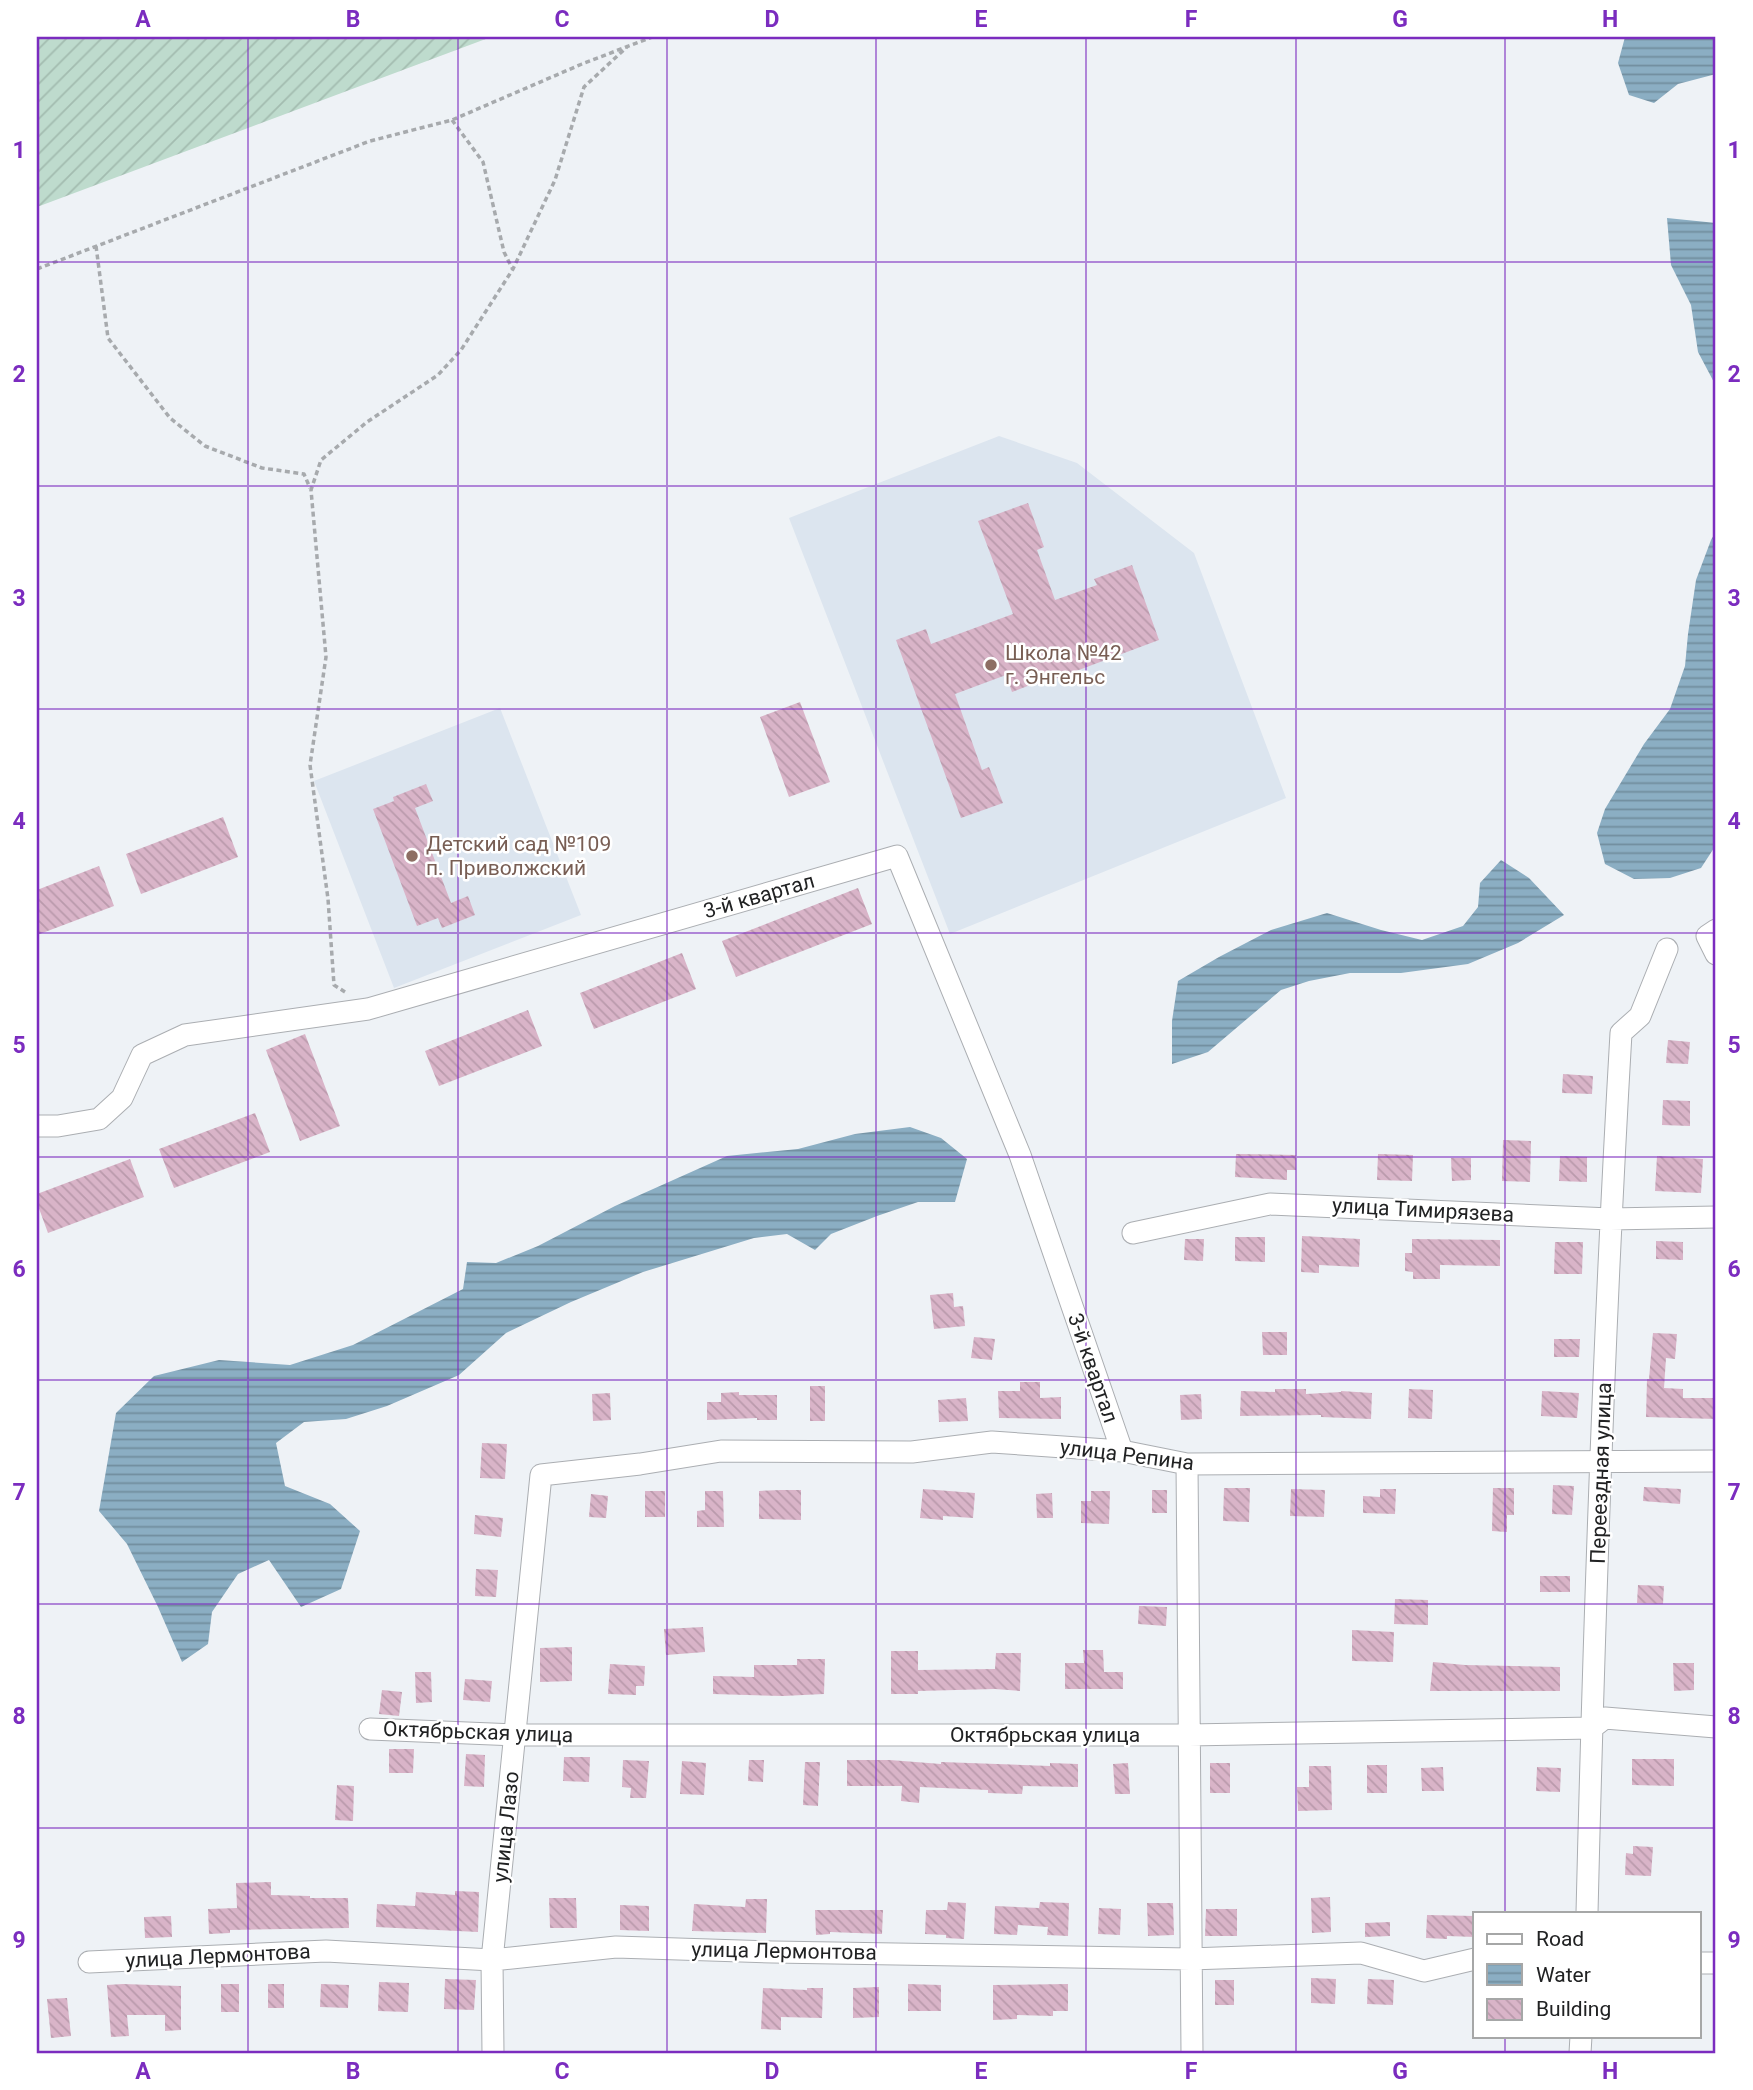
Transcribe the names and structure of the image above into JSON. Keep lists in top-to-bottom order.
{
  "streets": {
    "street": [
      "3-й квартал",
      "улица Тимирязева",
      "улица Репина",
      "Переездная улица",
      "Октябрьская улица",
      "улица Лазо",
      "улица Лермонтова"
    ]
  },
  "crossings": [
    ["3-й квартал", "улица Репина"],
    ["улица Тимирязева", "Переездная улица"],
    ["улица Репина", "Переездная улица"],
    ["улица Репина", "улица Лазо"],
    ["Переездная улица", "Октябрьская улица"],
    ["Октябрьская улица", "улица Лазо"],
    ["улица Лазо", "улица Лермонтова"]
  ],
  "places": ["Школа №42 г. Энгельс", "Детский сад №109 п. Приволжский"],
  "legend": ["Road", "Water", "Building"],
  "grid": {
    "columns": [
      "A",
      "B",
      "C",
      "D",
      "E",
      "F",
      "G",
      "H"
    ],
    "rows": [
      "1",
      "2",
      "3",
      "4",
      "5",
      "6",
      "7",
      "8",
      "9"
    ]
  }
}
